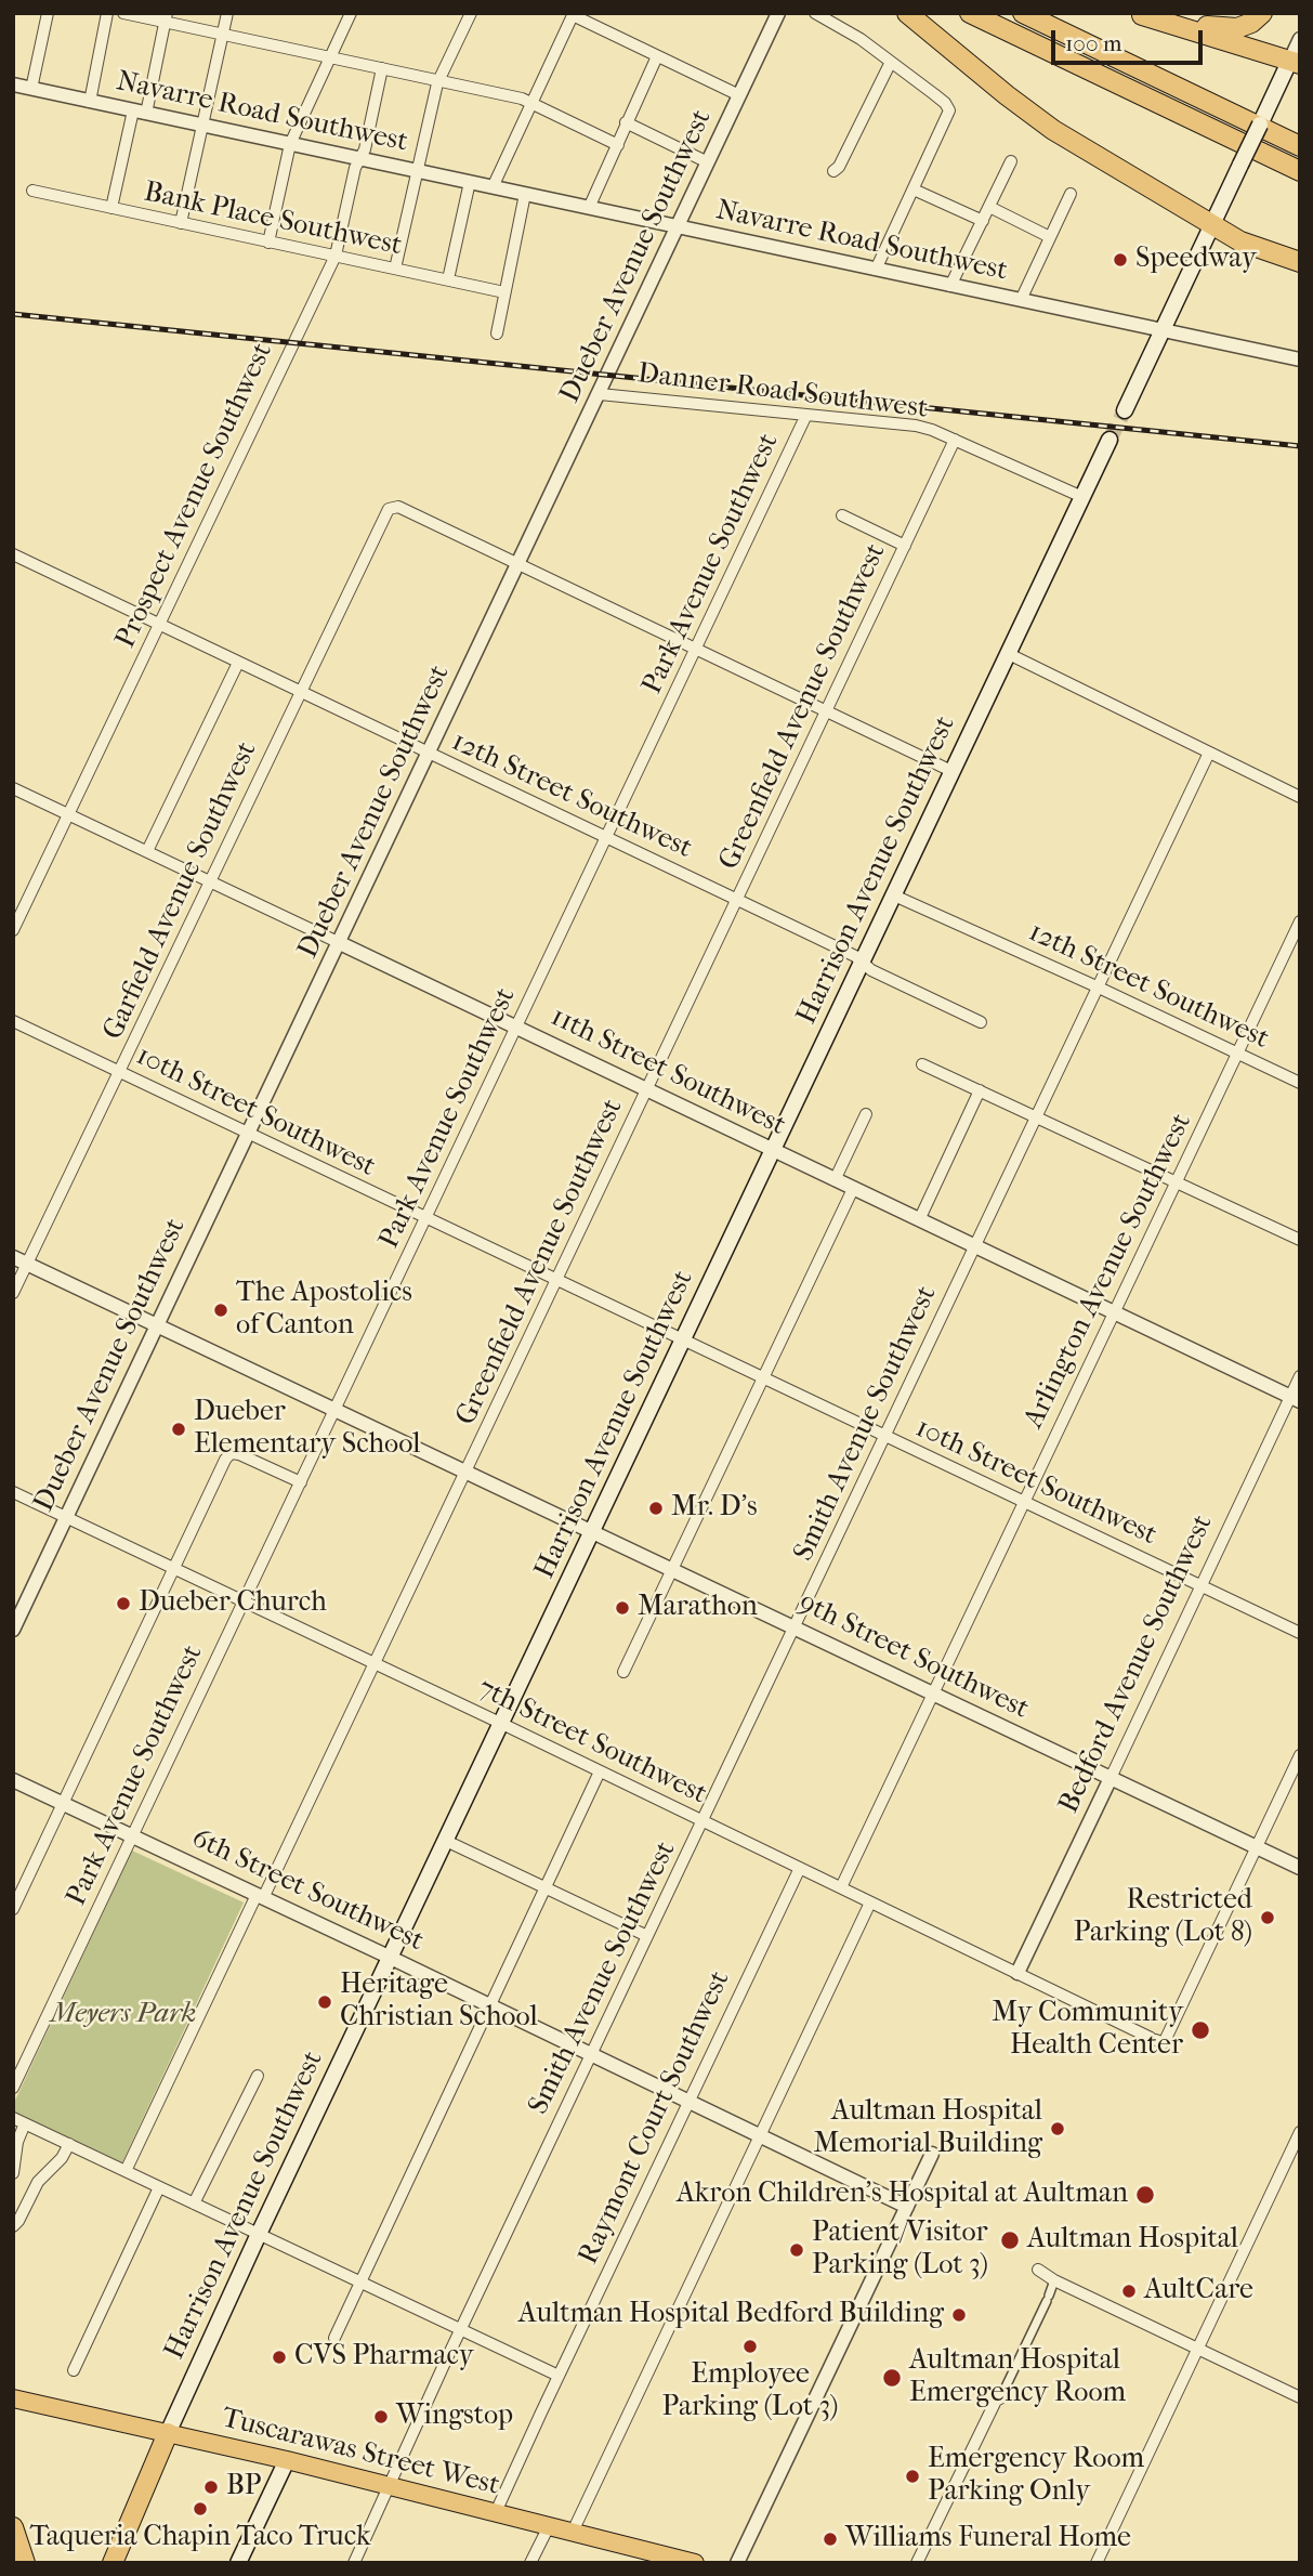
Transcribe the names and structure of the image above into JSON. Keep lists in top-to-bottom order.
{
  "streets": {
    "main road": ["Harrison Avenue Southwest", "Tuscarawas Street West"],
    "street": [
      "Navarre Road Southwest",
      "Bank Place Southwest",
      "Dueber Avenue Southwest",
      "Danner Road Southwest",
      "Prospect Avenue Southwest",
      "Park Avenue Southwest",
      "Greenfield Avenue Southwest",
      "12th Street Southwest",
      "Garfield Avenue Southwest",
      "11th Street Southwest",
      "10th Street Southwest",
      "Arlington Avenue Southwest",
      "Smith Avenue Southwest",
      "9th Street Southwest",
      "Bedford Avenue Southwest",
      "7th Street Southwest",
      "6th Street Southwest",
      "Raymont Court Southwest"
    ]
  },
  "crossings": [
    ["Navarre Road Southwest", "Dueber Avenue Southwest"],
    ["Navarre Road Southwest", "Prospect Avenue Southwest"],
    ["Bank Place Southwest", "Prospect Avenue Southwest"],
    ["Dueber Avenue Southwest", "Danner Road Southwest"],
    ["Dueber Avenue Southwest", "12th Street Southwest"],
    ["Dueber Avenue Southwest", "Garfield Avenue Southwest"],
    ["Dueber Avenue Southwest", "11th Street Southwest"],
    ["Dueber Avenue Southwest", "10th Street Southwest"],
    ["Dueber Avenue Southwest", "9th Street Southwest"],
    ["Dueber Avenue Southwest", "7th Street Southwest"],
    ["Danner Road Southwest", "Park Avenue Southwest"],
    ["Danner Road Southwest", "Greenfield Avenue Southwest"],
    ["Danner Road Southwest", "Harrison Avenue Southwest"],
    ["Prospect Avenue Southwest", "12th Street Southwest"],
    ["Prospect Avenue Southwest", "11th Street Southwest"],
    ["Park Avenue Southwest", "12th Street Southwest"],
    ["Park Avenue Southwest", "11th Street Southwest"],
    ["Park Avenue Southwest", "10th Street Southwest"],
    ["Park Avenue Southwest", "9th Street Southwest"],
    ["Park Avenue Southwest", "7th Street Southwest"],
    ["Park Avenue Southwest", "6th Street Southwest"],
    ["Greenfield Avenue Southwest", "12th Street Southwest"],
    ["Greenfield Avenue Southwest", "11th Street Southwest"],
    ["Greenfield Avenue Southwest", "10th Street Southwest"],
    ["Greenfield Avenue Southwest", "9th Street Southwest"],
    ["Greenfield Avenue Southwest", "7th Street Southwest"],
    ["Greenfield Avenue Southwest", "6th Street Southwest"],
    ["12th Street Southwest", "Harrison Avenue Southwest"],
    ["12th Street Southwest", "Garfield Avenue Southwest"],
    ["12th Street Southwest", "Arlington Avenue Southwest"],
    ["12th Street Southwest", "Smith Avenue Southwest"],
    ["Harrison Avenue Southwest", "11th Street Southwest"],
    ["Harrison Avenue Southwest", "10th Street Southwest"],
    ["Harrison Avenue Southwest", "9th Street Southwest"],
    ["Harrison Avenue Southwest", "7th Street Southwest"],
    ["Harrison Avenue Southwest", "6th Street Southwest"],
    ["Harrison Avenue Southwest", "Tuscarawas Street West"],
    ["Garfield Avenue Southwest", "11th Street Southwest"],
    ["Garfield Avenue Southwest", "10th Street Southwest"],
    ["Garfield Avenue Southwest", "9th Street Southwest"],
    ["11th Street Southwest", "Arlington Avenue Southwest"],
    ["11th Street Southwest", "Smith Avenue Southwest"],
    ["11th Street Southwest", "Bedford Avenue Southwest"],
    ["10th Street Southwest", "Arlington Avenue Southwest"],
    ["10th Street Southwest", "Smith Avenue Southwest"],
    ["10th Street Southwest", "Bedford Avenue Southwest"],
    ["Arlington Avenue Southwest", "9th Street Southwest"],
    ["Arlington Avenue Southwest", "7th Street Southwest"],
    ["Smith Avenue Southwest", "9th Street Southwest"],
    ["Smith Avenue Southwest", "7th Street Southwest"],
    ["Smith Avenue Southwest", "6th Street Southwest"],
    ["Smith Avenue Southwest", "Tuscarawas Street West"],
    ["9th Street Southwest", "Bedford Avenue Southwest"],
    ["9th Street Southwest", "7th Street Southwest"],
    ["Bedford Avenue Southwest", "7th Street Southwest"],
    ["7th Street Southwest", "Raymont Court Southwest"],
    ["6th Street Southwest", "Raymont Court Southwest"],
    ["Raymont Court Southwest", "Tuscarawas Street West"]
  ],
  "parks": ["Meyers Park"],
  "places": [
    "Speedway",
    "The Apostolics of Canton",
    "Dueber Elementary School",
    "Mr. D's",
    "Dueber Church",
    "Marathon",
    "Restricted Parking (Lot 8)",
    "Heritage Christian School",
    "My Community Health Center",
    "Aultman Hospital Memorial Building",
    "Akron Children's Hospital at Aultman",
    "Aultman Hospital",
    "Patient/Visitor Parking (Lot 3)",
    "AultCare",
    "Aultman Hospital Bedford Building",
    "Employee Parking (Lot 3)",
    "CVS Pharmacy",
    "Aultman Hospital Emergency Room",
    "Wingstop",
    "Emergency Room Parking Only",
    "BP",
    "Taqueria Chapin Taco Truck",
    "Williams Funeral Home"
  ],
  "scale_bar": "100 m"
}
